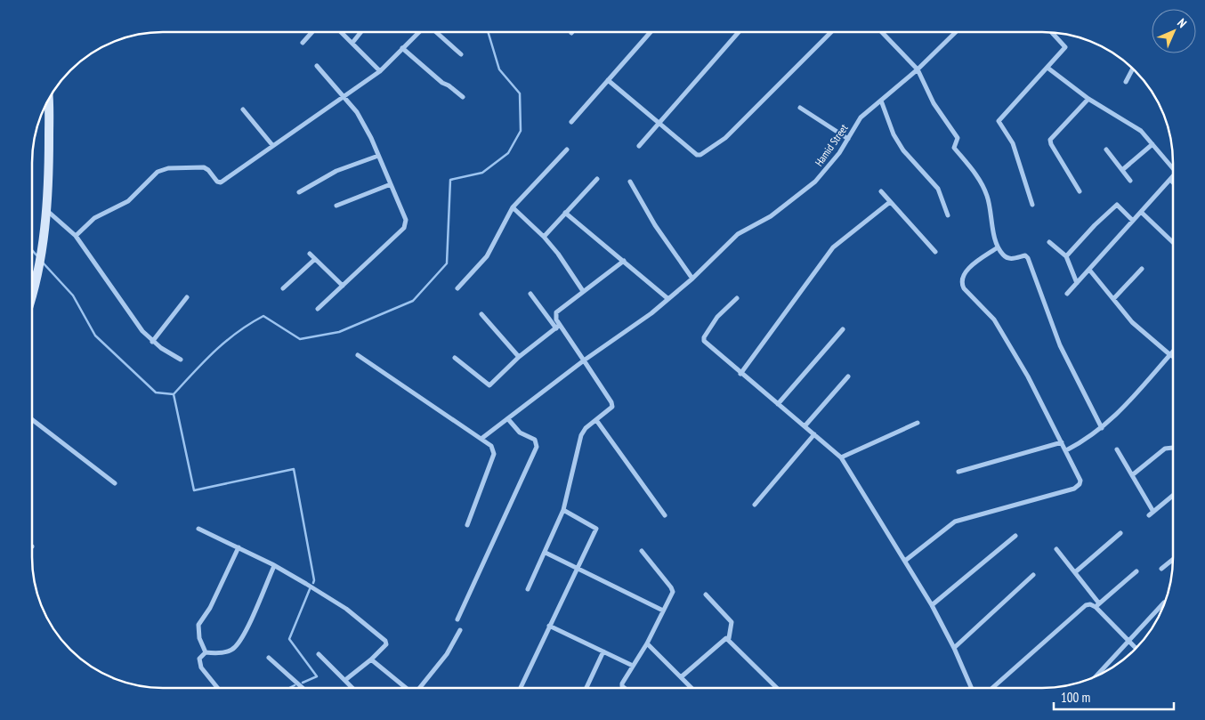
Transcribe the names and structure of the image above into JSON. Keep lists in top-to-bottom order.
{
  "streets": {
    "street": ["Hamid Street"]
  },
  "scale_bar": "100 m",
  "north": "top right"
}
